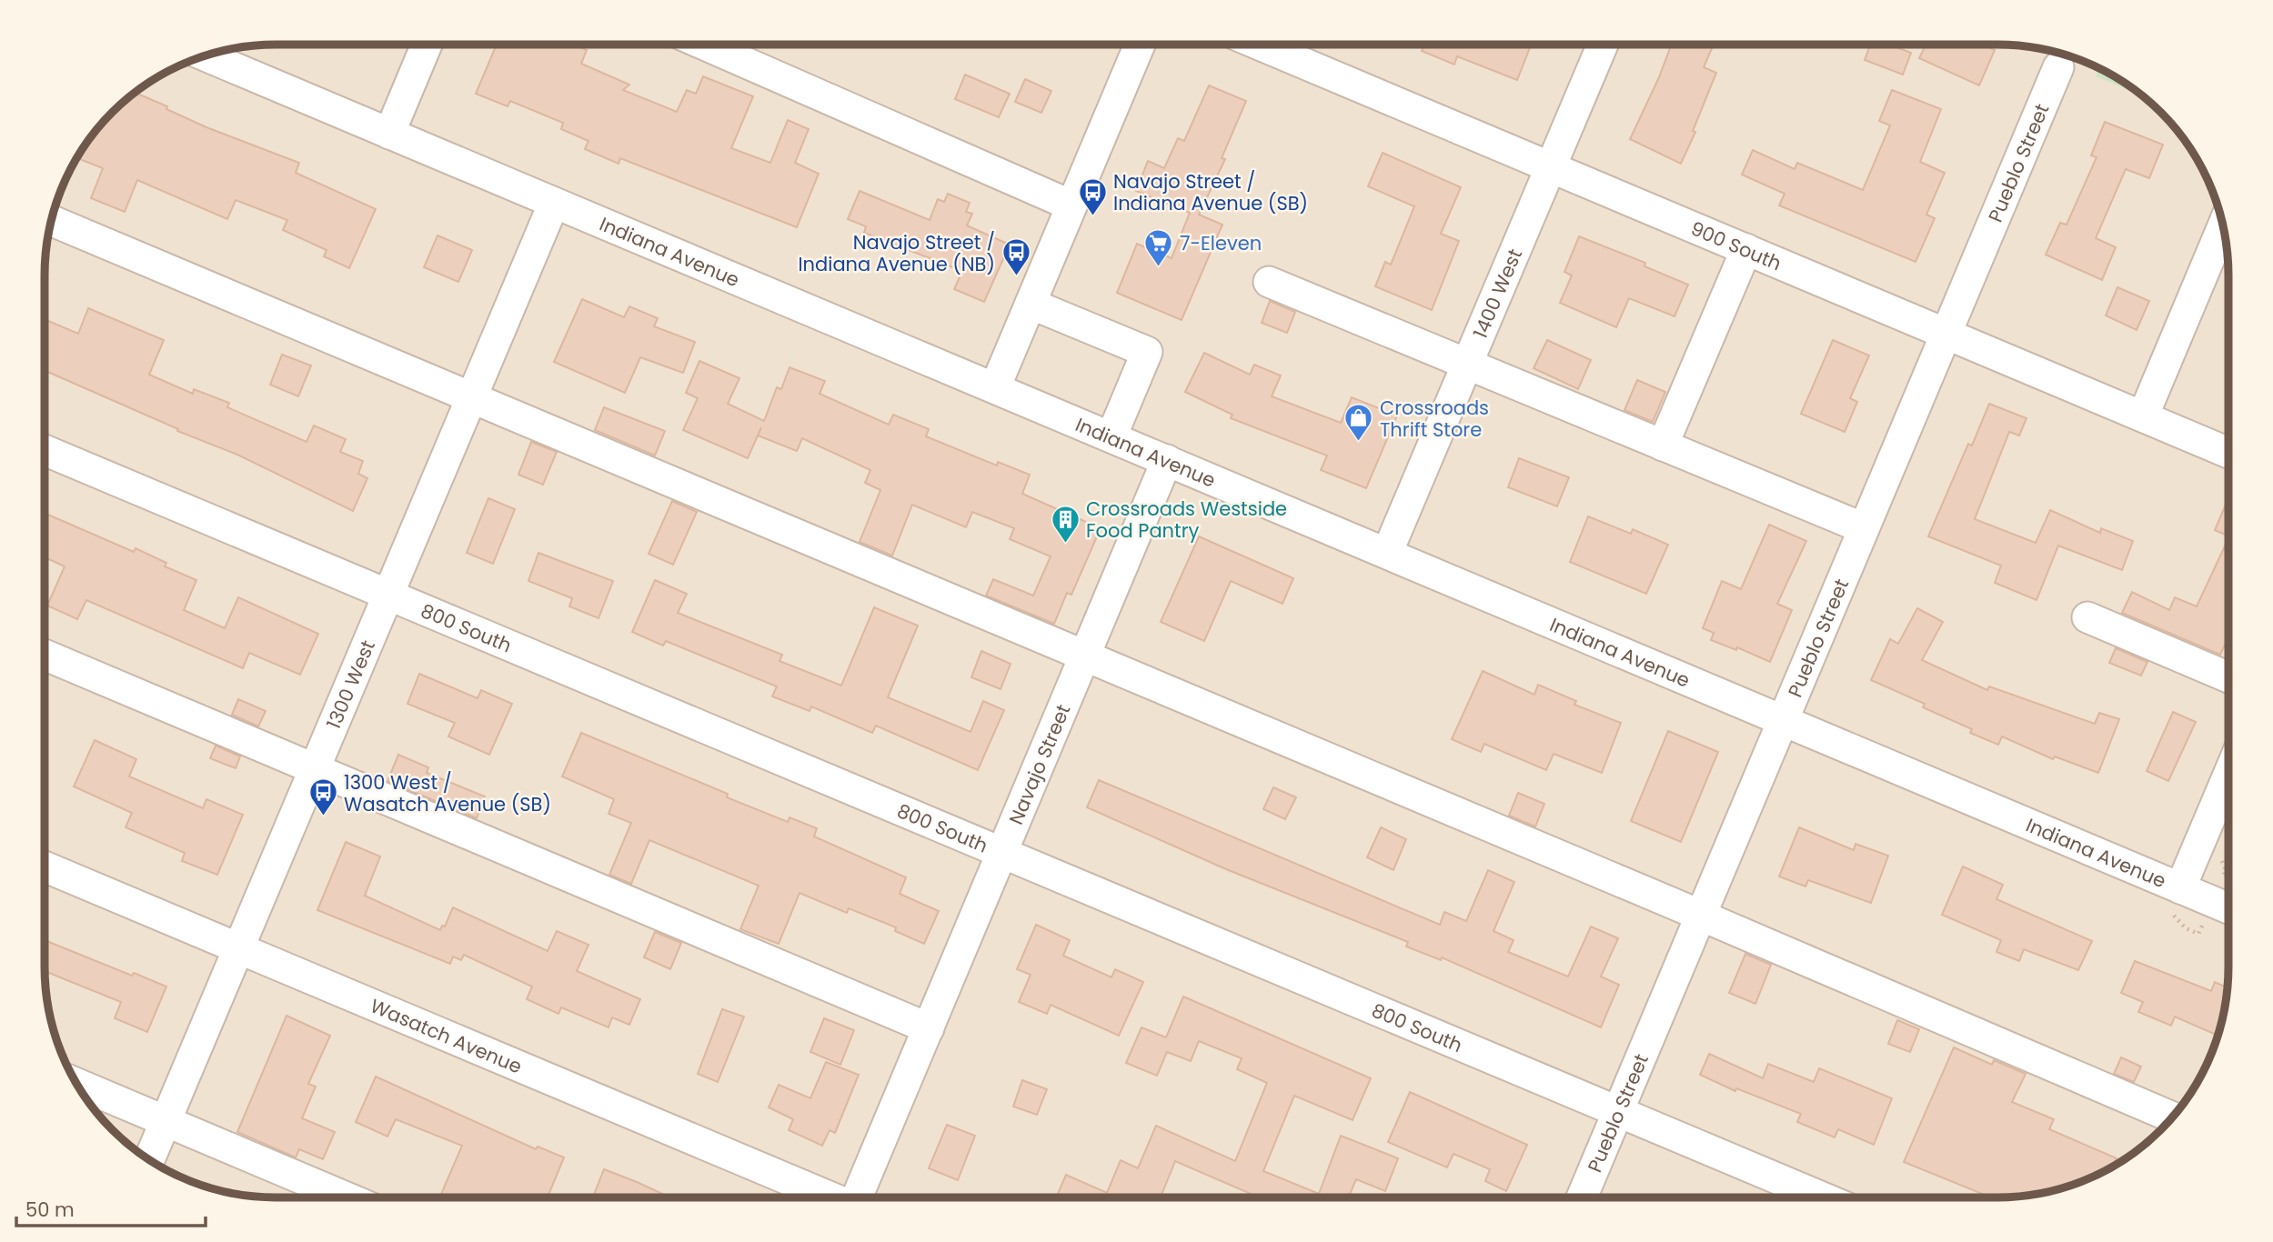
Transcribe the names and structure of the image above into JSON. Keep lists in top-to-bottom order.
{
  "streets": {
    "street": [
      "Pueblo Street",
      "900 South",
      "Indiana Avenue",
      "1400 West",
      "800 South",
      "1300 West",
      "Navajo Street",
      "Wasatch Avenue"
    ]
  },
  "crossings": [
    ["Pueblo Street", "900 South"],
    ["Pueblo Street", "Indiana Avenue"],
    ["Pueblo Street", "800 South"],
    ["900 South", "1400 West"],
    ["Indiana Avenue", "1400 West"],
    ["Indiana Avenue", "1300 West"],
    ["Indiana Avenue", "Navajo Street"],
    ["800 South", "1300 West"],
    ["800 South", "Navajo Street"],
    ["1300 West", "Wasatch Avenue"]
  ],
  "places": {
    "bus stop": ["Navajo Street / Indiana Avenue (SB)", "Navajo Street / Indiana Avenue (NB)", "1300 West / Wasatch Avenue (SB)"],
    "supermarket": ["7-Eleven"],
    "shop": ["Crossroads Thrift Store"],
    "building": ["Crossroads Westside Food Pantry"]
  },
  "scale_bar": "50 m"
}
